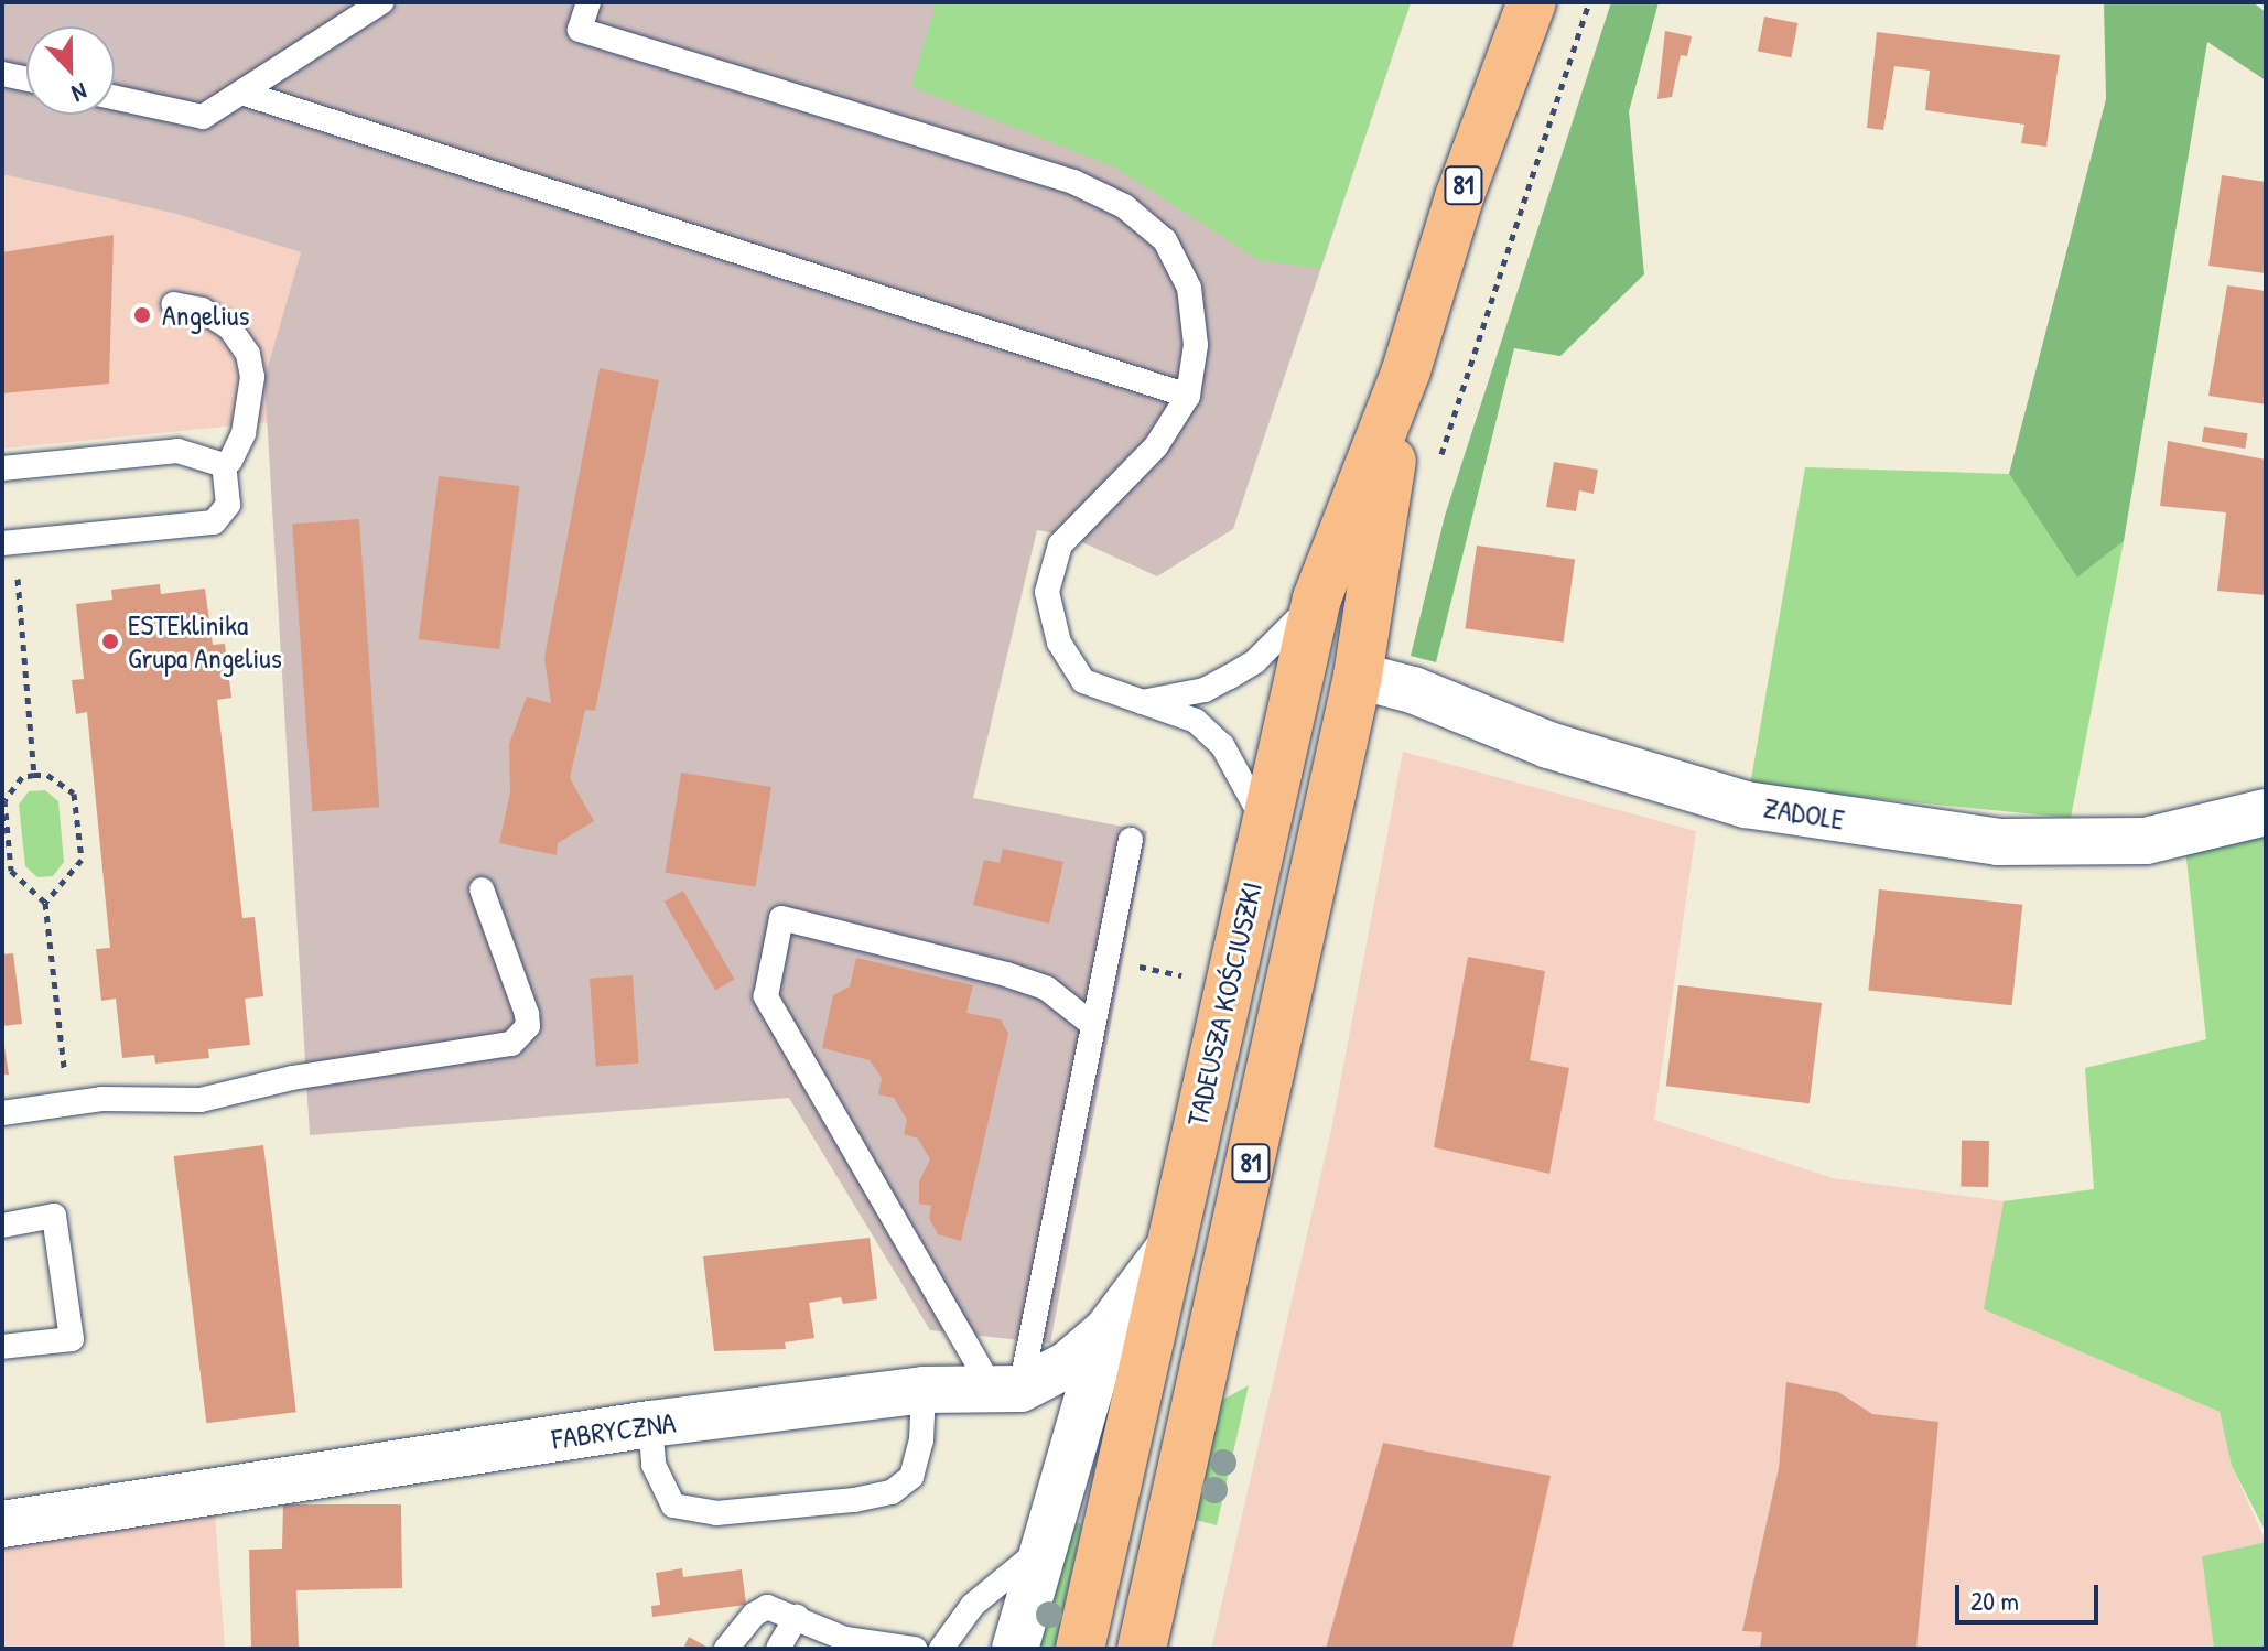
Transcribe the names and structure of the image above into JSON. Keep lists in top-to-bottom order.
{
  "streets": {
    "main road": ["81", "TADEUSZA KOŚCIUSZKI"],
    "street": ["ZADOLE", "FABRYCZNA"]
  },
  "crossings": [
    ["ZADOLE", "TADEUSZA KOŚCIUSZKI"],
    ["TADEUSZA KOŚCIUSZKI", "FABRYCZNA"]
  ],
  "places": ["Angelius", "ESTEklinika Grupa Angelius"],
  "scale_bar": "20 m",
  "north": "bottom"
}
